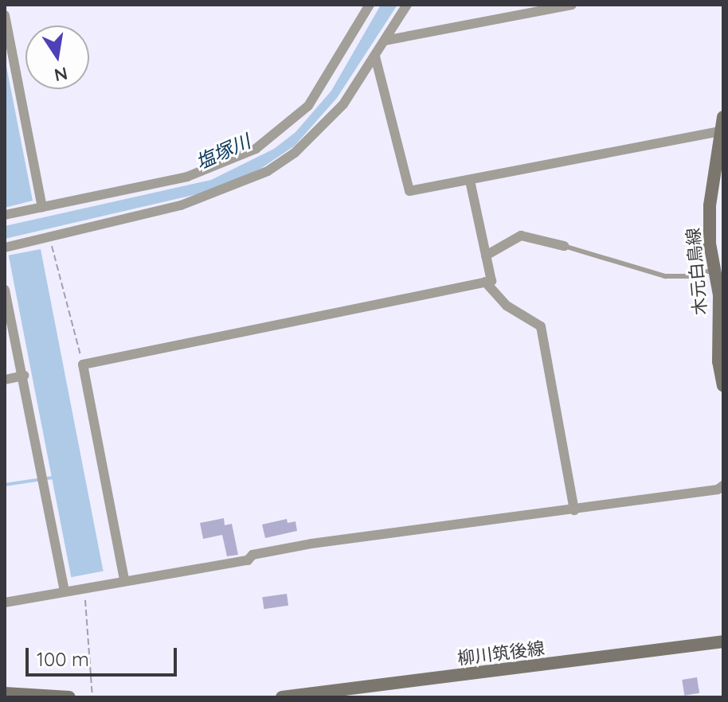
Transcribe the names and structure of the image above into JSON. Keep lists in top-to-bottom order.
{
  "streets": {
    "main road": ["木元白鳥線", "柳川筑後線"]
  },
  "water": ["塩塚川"],
  "scale_bar": "100 m",
  "north": "bottom"
}
